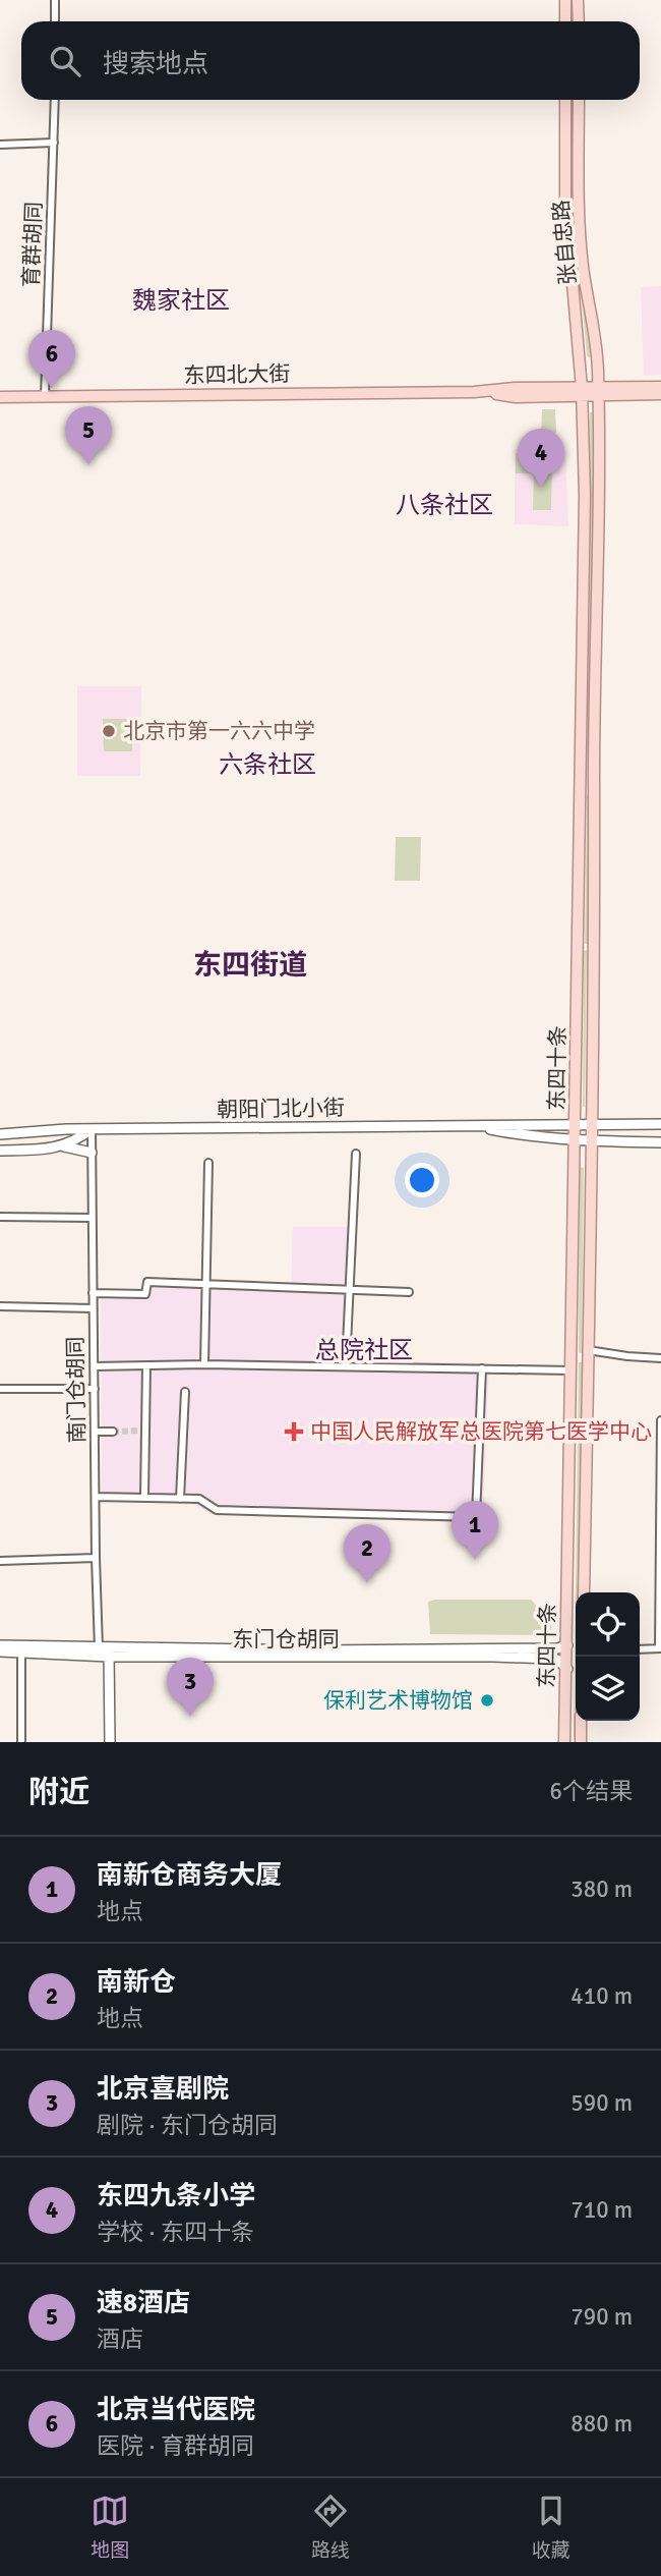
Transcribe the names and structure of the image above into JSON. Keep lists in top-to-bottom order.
{
  "streets": {
    "main road": ["张自忠路", "东四北大街", "东四十条"],
    "street": [
      "育群胡同",
      "朝阳门北小街",
      "南门仓胡同",
      "东门仓胡同"
    ]
  },
  "crossings": [
    ["张自忠路", "东四北大街"],
    ["张自忠路", "东四十条"],
    ["育群胡同", "东四北大街"],
    ["东四北大街", "东四十条"],
    ["东四十条", "朝阳门北小街"],
    ["东四十条", "东门仓胡同"],
    ["朝阳门北小街", "南门仓胡同"],
    ["南门仓胡同", "东门仓胡同"]
  ],
  "districts": [
    "魏家社区",
    "八条社区",
    "六条社区",
    "东四街道",
    "总院社区"
  ],
  "places": {
    "other": ["北京市第一六六中学", "保利艺术博物馆"],
    "health": ["中国人民解放军总医院第七医学中心"]
  },
  "page": {
    "search": "搜索地点",
    "pins": [
      "6",
      "5",
      "4",
      "1",
      "2",
      "3"
    ],
    "heading": ["附近", "6个结果"],
    "list": [
      {
        "mark": "1",
        "name": "南新仓商务大厦",
        "note": "地点",
        "value": "380 m"
      },
      {
        "mark": "2",
        "name": "南新仓",
        "note": "地点",
        "value": "410 m"
      },
      {
        "mark": "3",
        "name": "北京喜剧院",
        "note": "剧院 · 东门仓胡同",
        "value": "590 m"
      },
      {
        "mark": "4",
        "name": "东四九条小学",
        "note": "学校 · 东四十条",
        "value": "710 m"
      },
      {
        "mark": "5",
        "name": "速8酒店",
        "note": "酒店",
        "value": "790 m"
      },
      {
        "mark": "6",
        "name": "北京当代医院",
        "note": "医院 · 育群胡同",
        "value": "880 m"
      }
    ],
    "nav": ["地图", "路线", "收藏"]
  }
}
